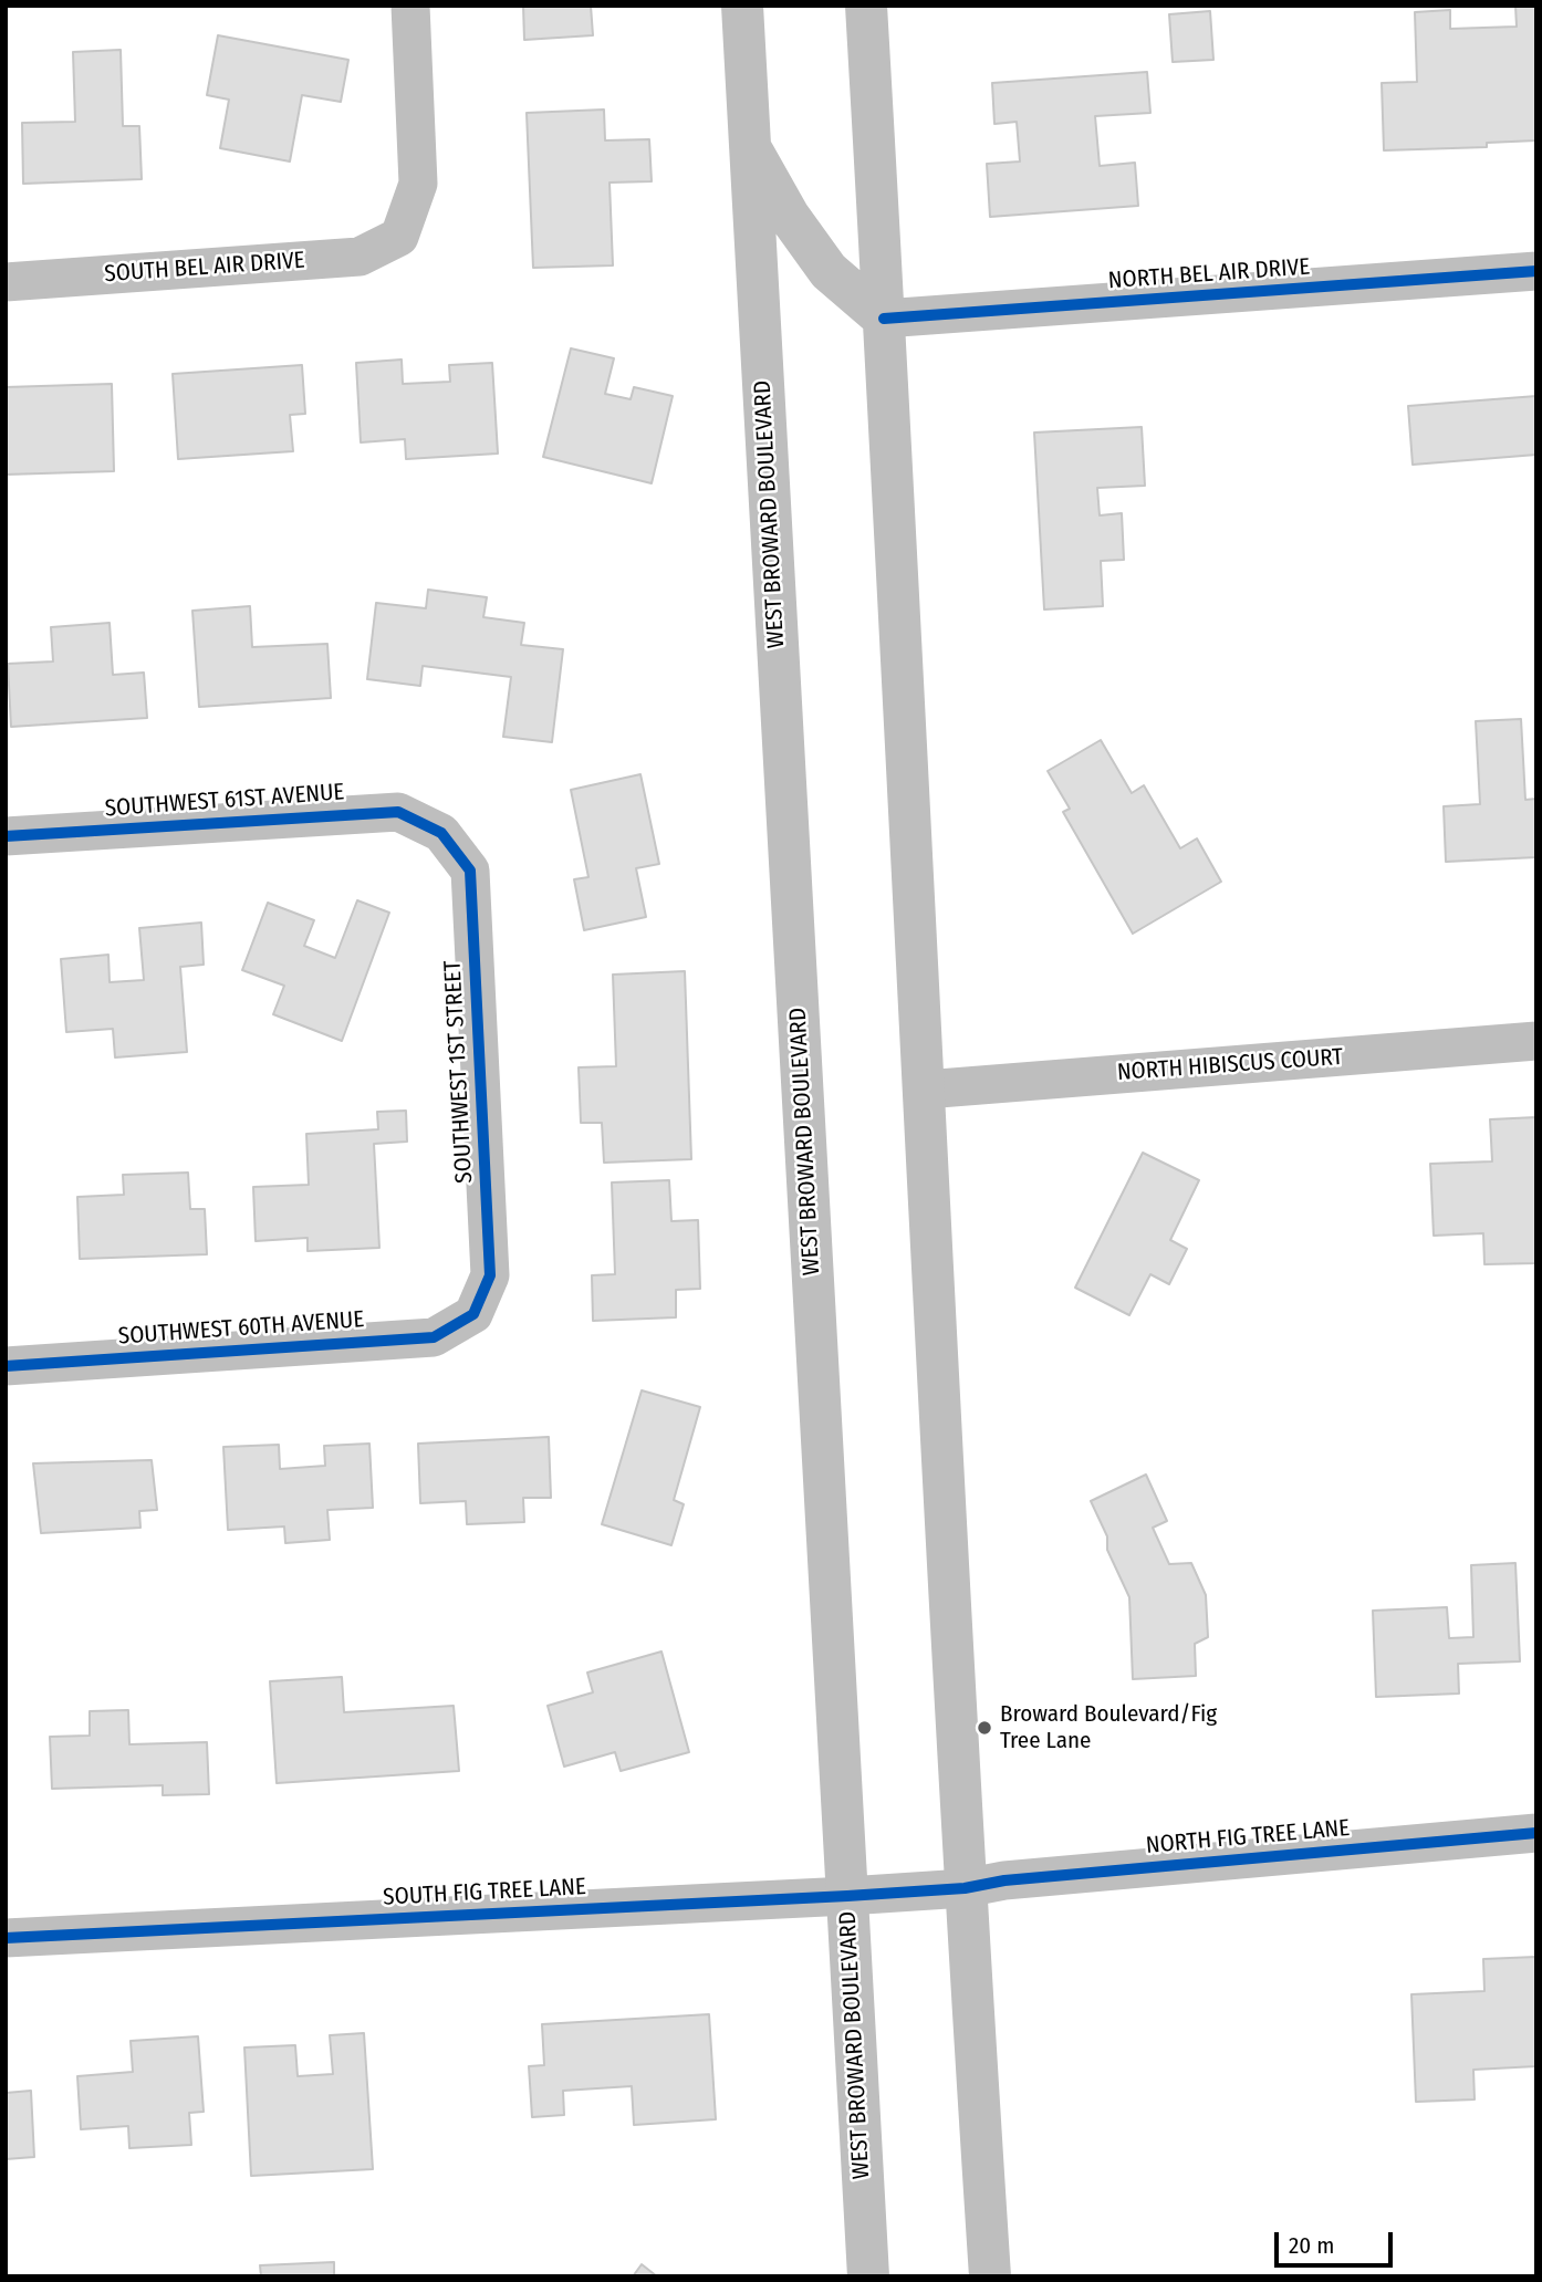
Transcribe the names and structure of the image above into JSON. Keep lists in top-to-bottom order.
{
  "streets": {
    "main road": ["WEST BROWARD BOULEVARD"],
    "street": [
      "SOUTH BEL AIR DRIVE",
      "NORTH BEL AIR DRIVE",
      "SOUTHWEST 61ST AVENUE",
      "NORTH HIBISCUS COURT",
      "SOUTHWEST 1ST STREET",
      "SOUTHWEST 60TH AVENUE",
      "NORTH FIG TREE LANE",
      "SOUTH FIG TREE LANE"
    ]
  },
  "crossings": [
    ["WEST BROWARD BOULEVARD", "SOUTH FIG TREE LANE"],
    ["SOUTHWEST 61ST AVENUE", "SOUTHWEST 1ST STREET"],
    ["SOUTHWEST 1ST STREET", "SOUTHWEST 60TH AVENUE"],
    ["NORTH FIG TREE LANE", "SOUTH FIG TREE LANE"]
  ],
  "places": ["Broward Boulevard/Fig Tree Lane"],
  "scale_bar": "20 m"
}
